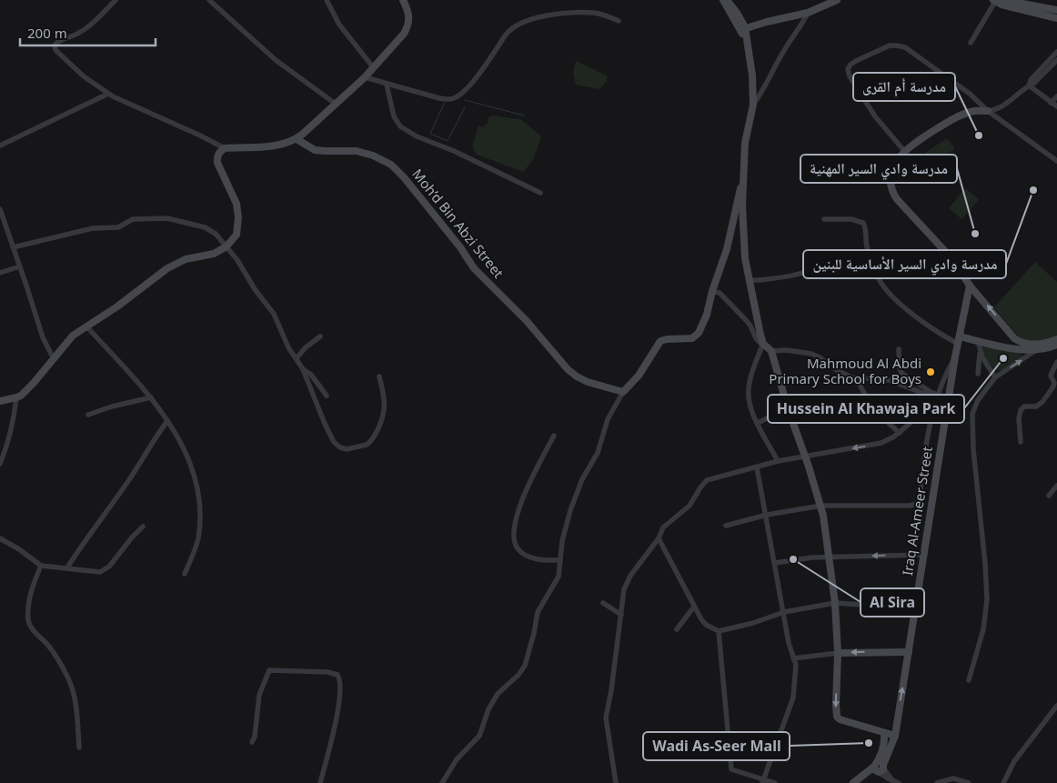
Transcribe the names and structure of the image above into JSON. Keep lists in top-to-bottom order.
{
  "streets": {
    "main road": ["Moh’d Bin Abzi Street", "Iraq Al-Ameer Street"]
  },
  "places": [
    "مدرسة أم القرى",
    "مدرسة وادي السير الأساسية للبنين",
    "مدرسة وادي السير المهنية",
    "Hussein Al Khawaja Park",
    "Mahmoud Al Abdi Primary School for Boys",
    "Al Sira",
    "Wadi As-Seer Mall"
  ],
  "scale_bar": "200 m"
}
